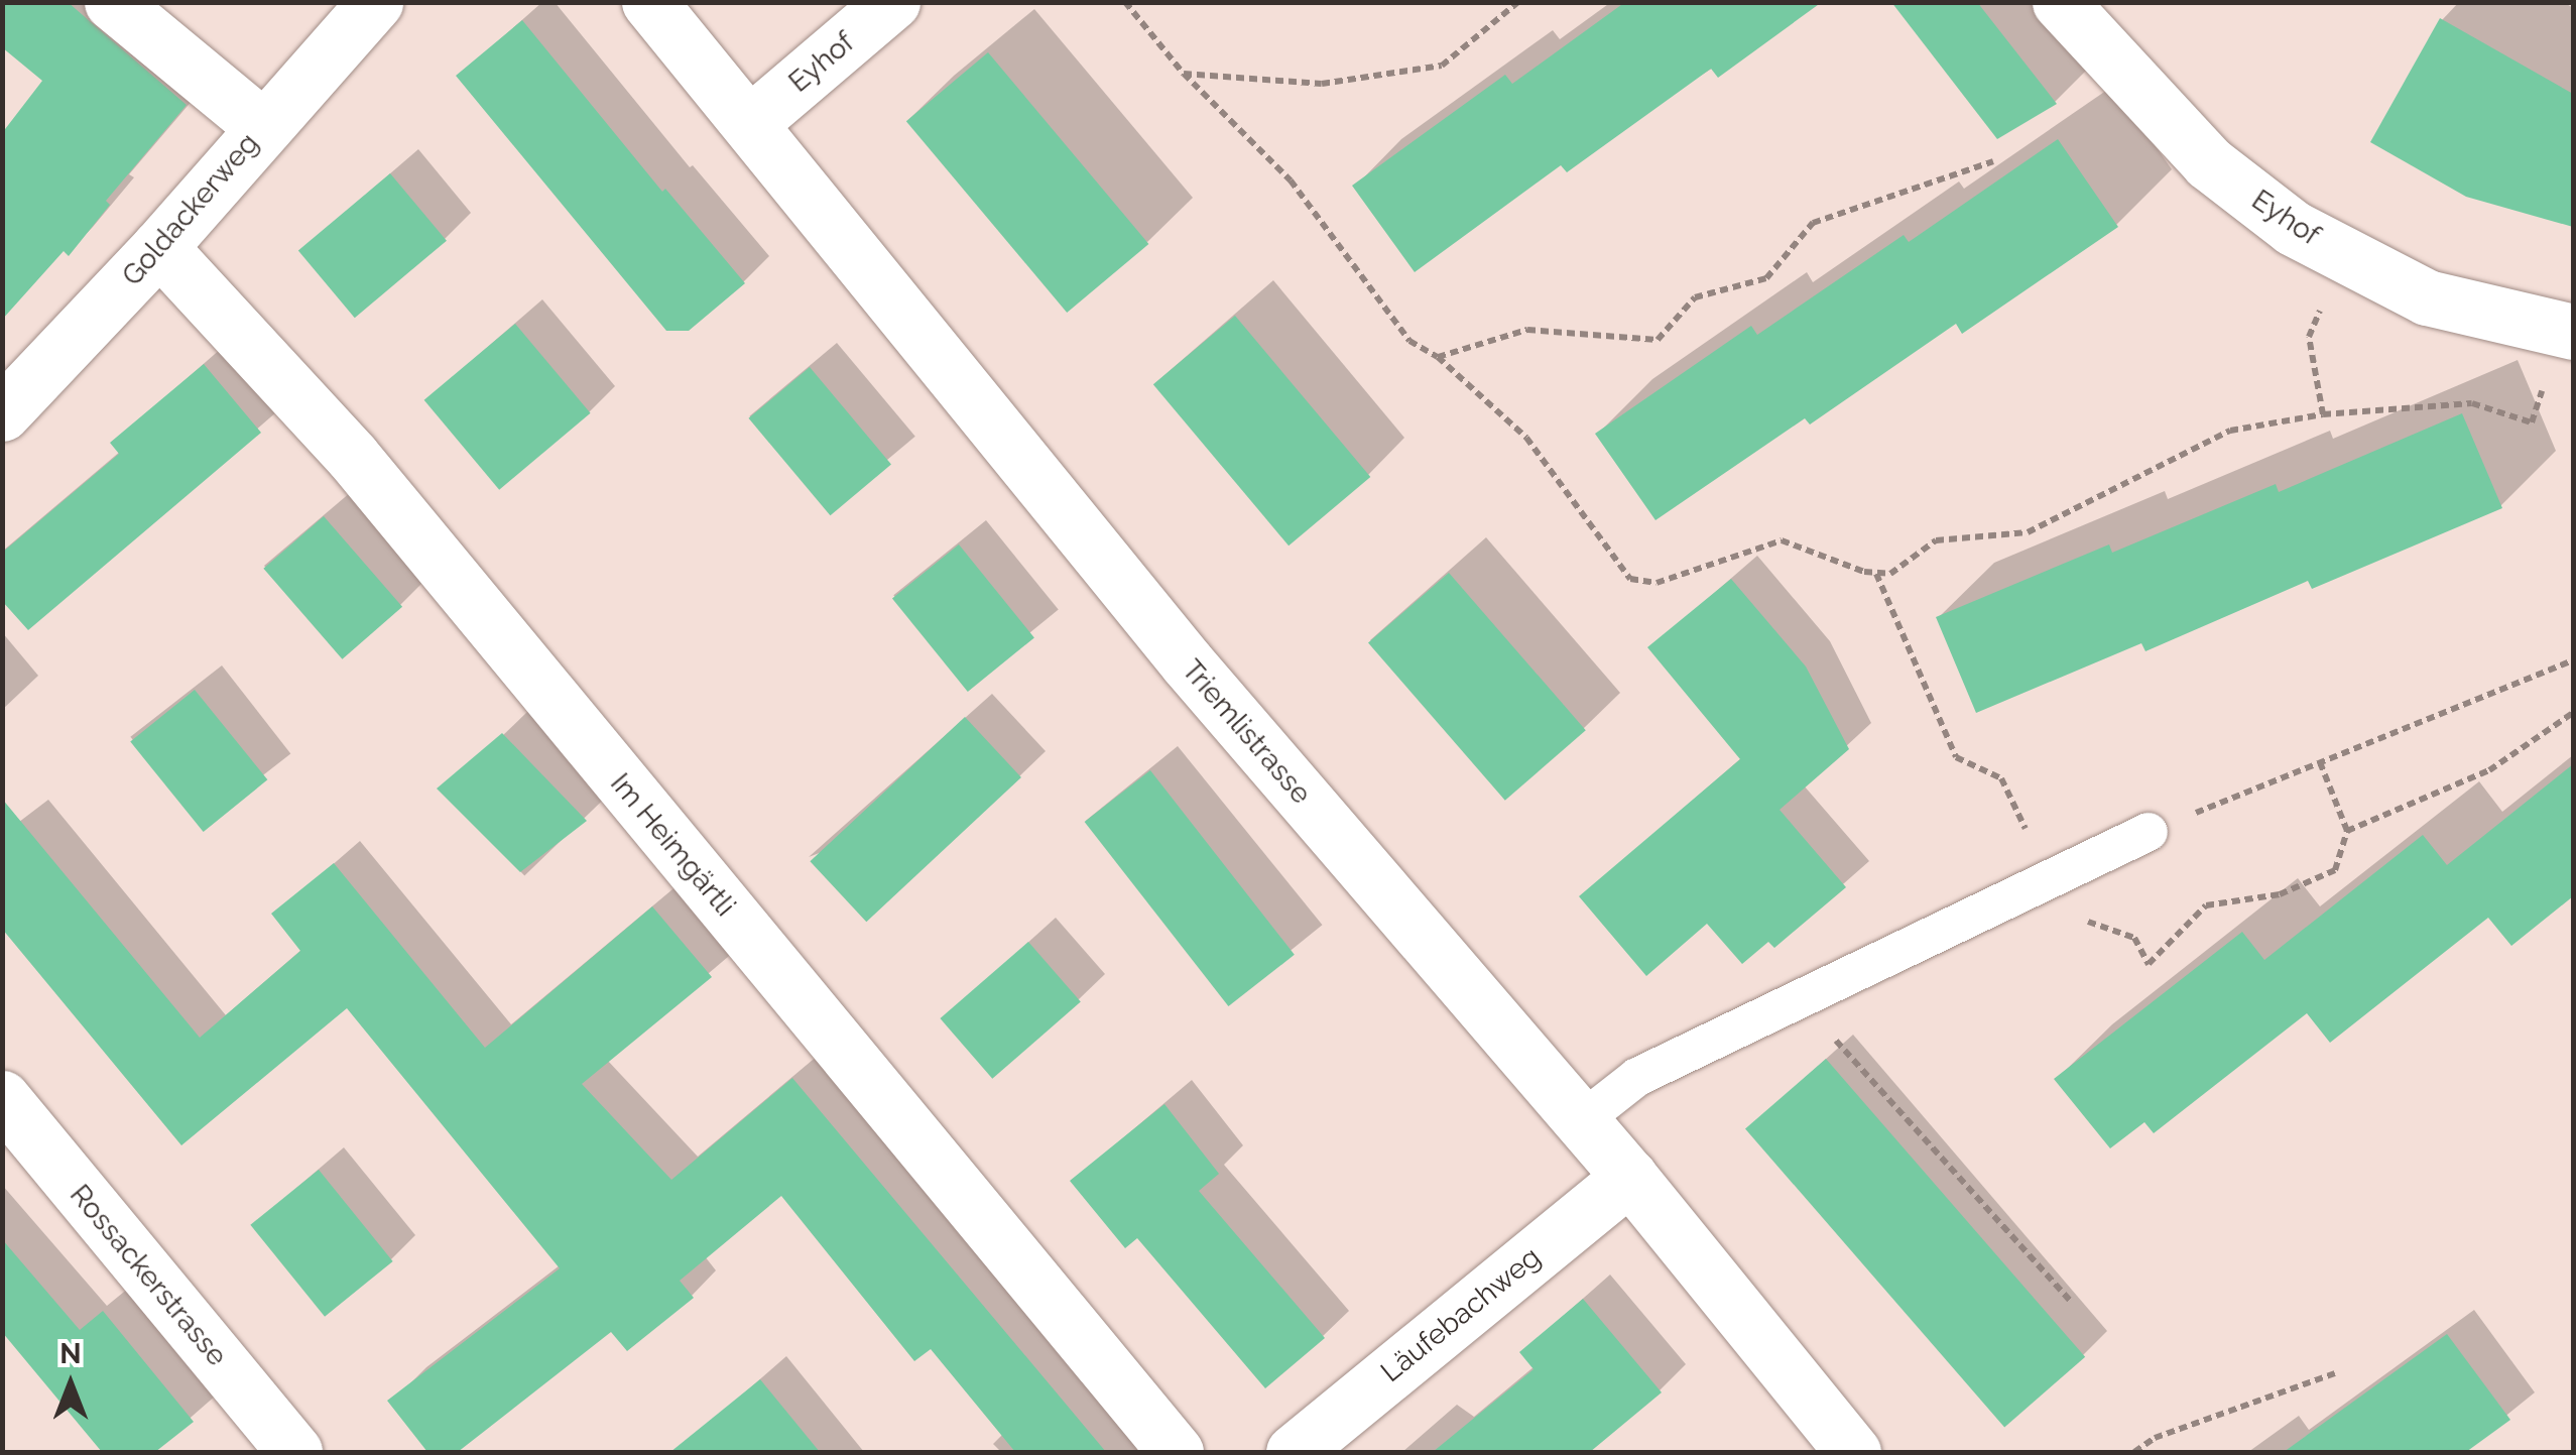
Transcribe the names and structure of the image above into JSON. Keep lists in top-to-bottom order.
{
  "streets": {
    "street": [
      "Eyhof",
      "Goldackerweg",
      "Triemlistrasse",
      "Im Heimgärtli",
      "Rossackerstrasse",
      "Läufebachweg"
    ]
  },
  "crossings": [
    ["Eyhof", "Triemlistrasse"],
    ["Goldackerweg", "Im Heimgärtli"],
    ["Triemlistrasse", "Läufebachweg"]
  ],
  "north": "top"
}
